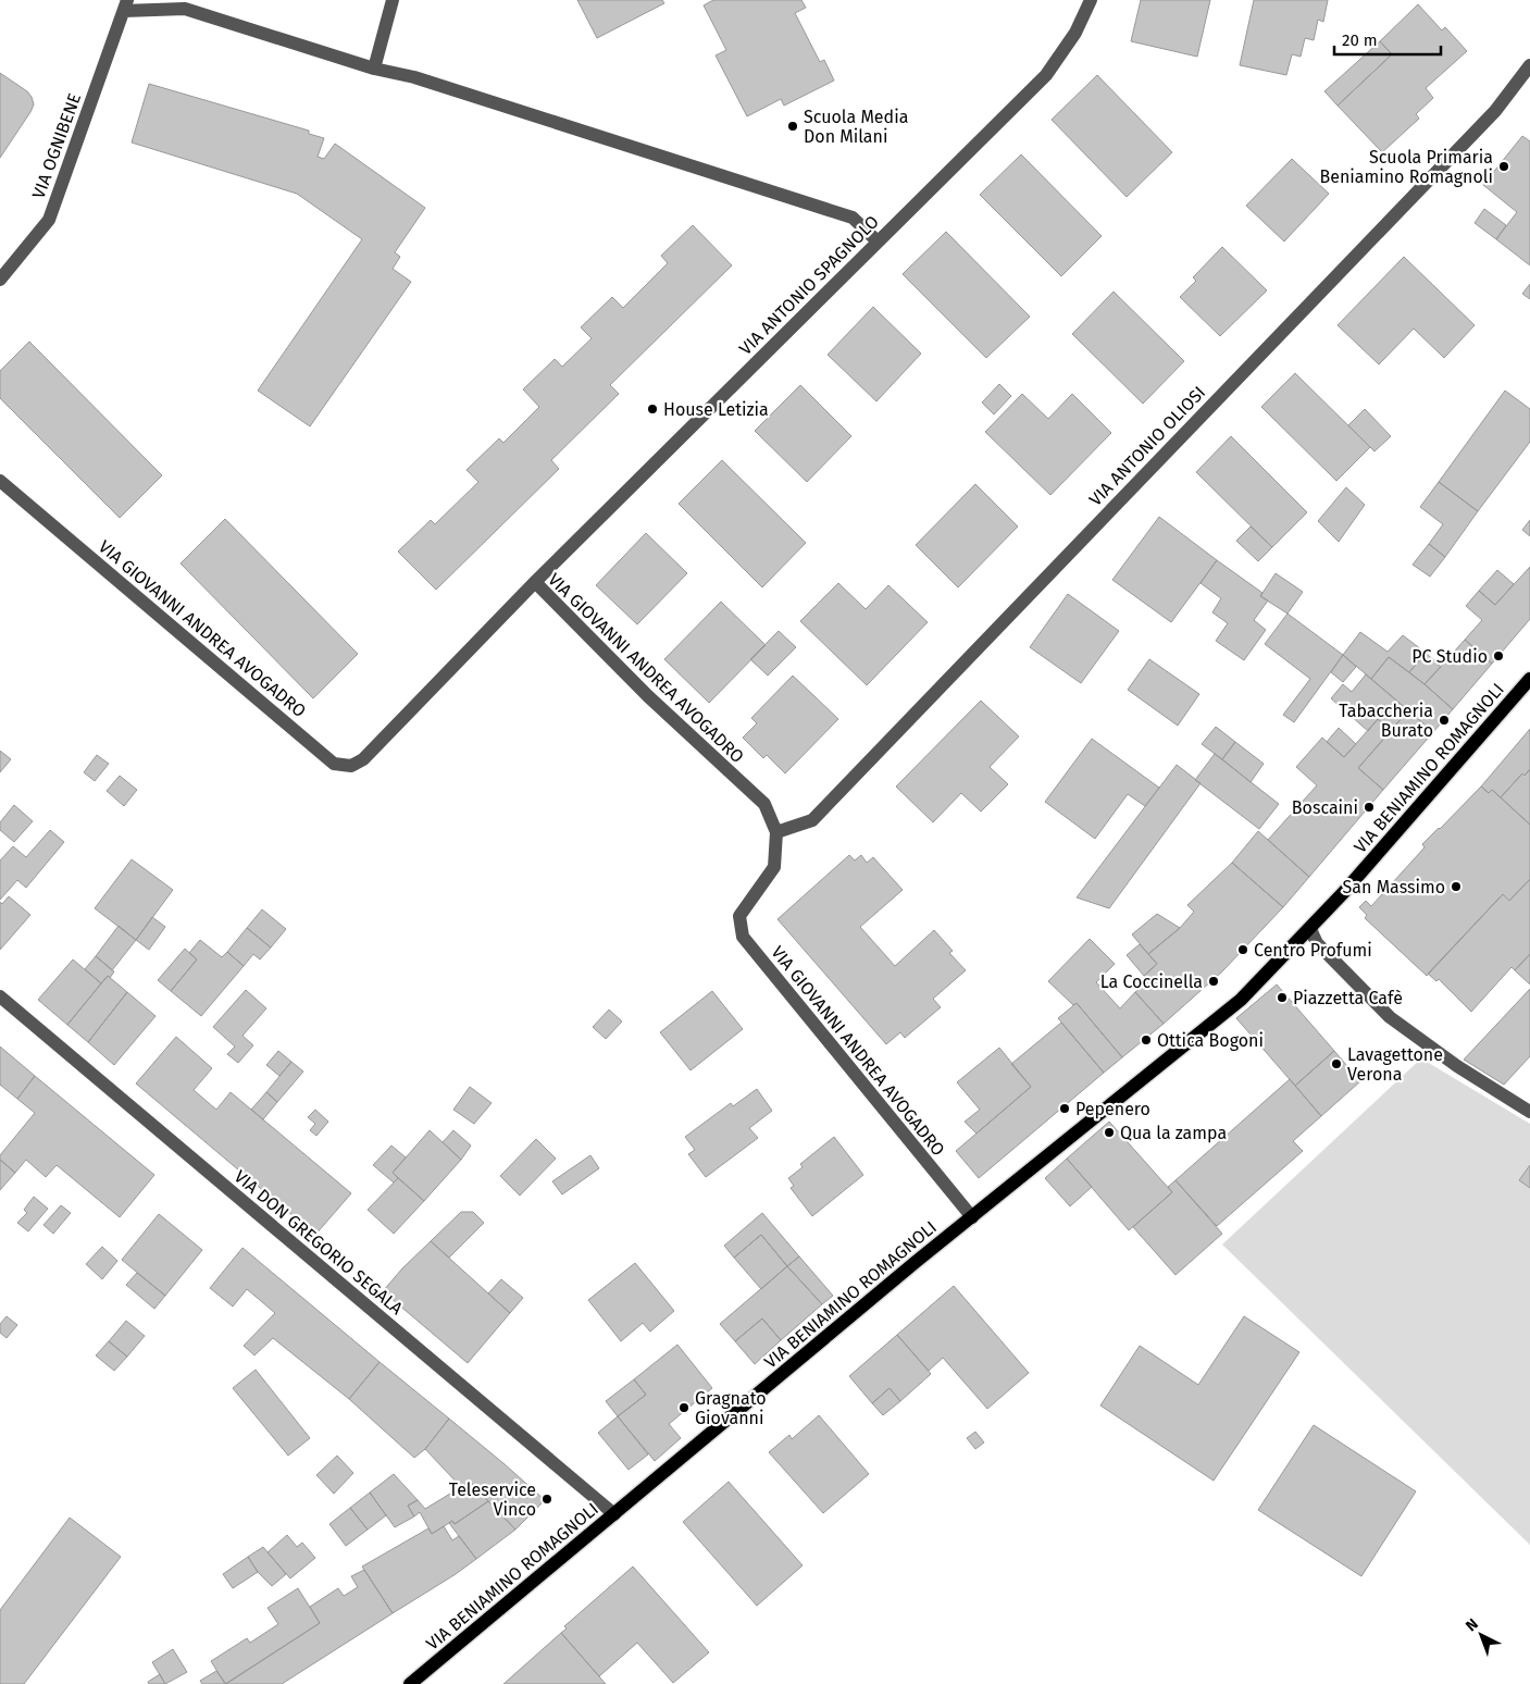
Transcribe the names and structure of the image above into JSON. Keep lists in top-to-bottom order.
{
  "streets": {
    "main road": ["VIA BENIAMINO ROMAGNOLI"],
    "street": [
      "VIA OGNIBENE",
      "VIA ANTONIO SPAGNOLO",
      "VIA ANTONIO OLIOSI",
      "VIA GIOVANNI ANDREA AVOGADRO",
      "VIA DON GREGORIO SEGALA"
    ]
  },
  "crossings": [
    ["VIA OGNIBENE", "VIA ANTONIO SPAGNOLO"],
    ["VIA ANTONIO SPAGNOLO", "VIA GIOVANNI ANDREA AVOGADRO"],
    ["VIA ANTONIO OLIOSI", "VIA GIOVANNI ANDREA AVOGADRO"],
    ["VIA GIOVANNI ANDREA AVOGADRO", "VIA BENIAMINO ROMAGNOLI"],
    ["VIA BENIAMINO ROMAGNOLI", "VIA DON GREGORIO SEGALA"]
  ],
  "places": [
    "Scuola Media Don Milani",
    "Scuola Primaria Beniamino Romagnoli",
    "House Letizia",
    "PC Studio",
    "Tabaccheria Burato",
    "Boscaini",
    "San Massimo",
    "Centro Profumi",
    "La Coccinella",
    "Piazzetta Cafè",
    "Ottica Bogoni",
    "Lavagettone Verona",
    "Pepenero",
    "Qua la zampa",
    "Gragnato Giovanni",
    "Teleservice Vinco"
  ],
  "scale_bar": "20 m",
  "north": "top left"
}
